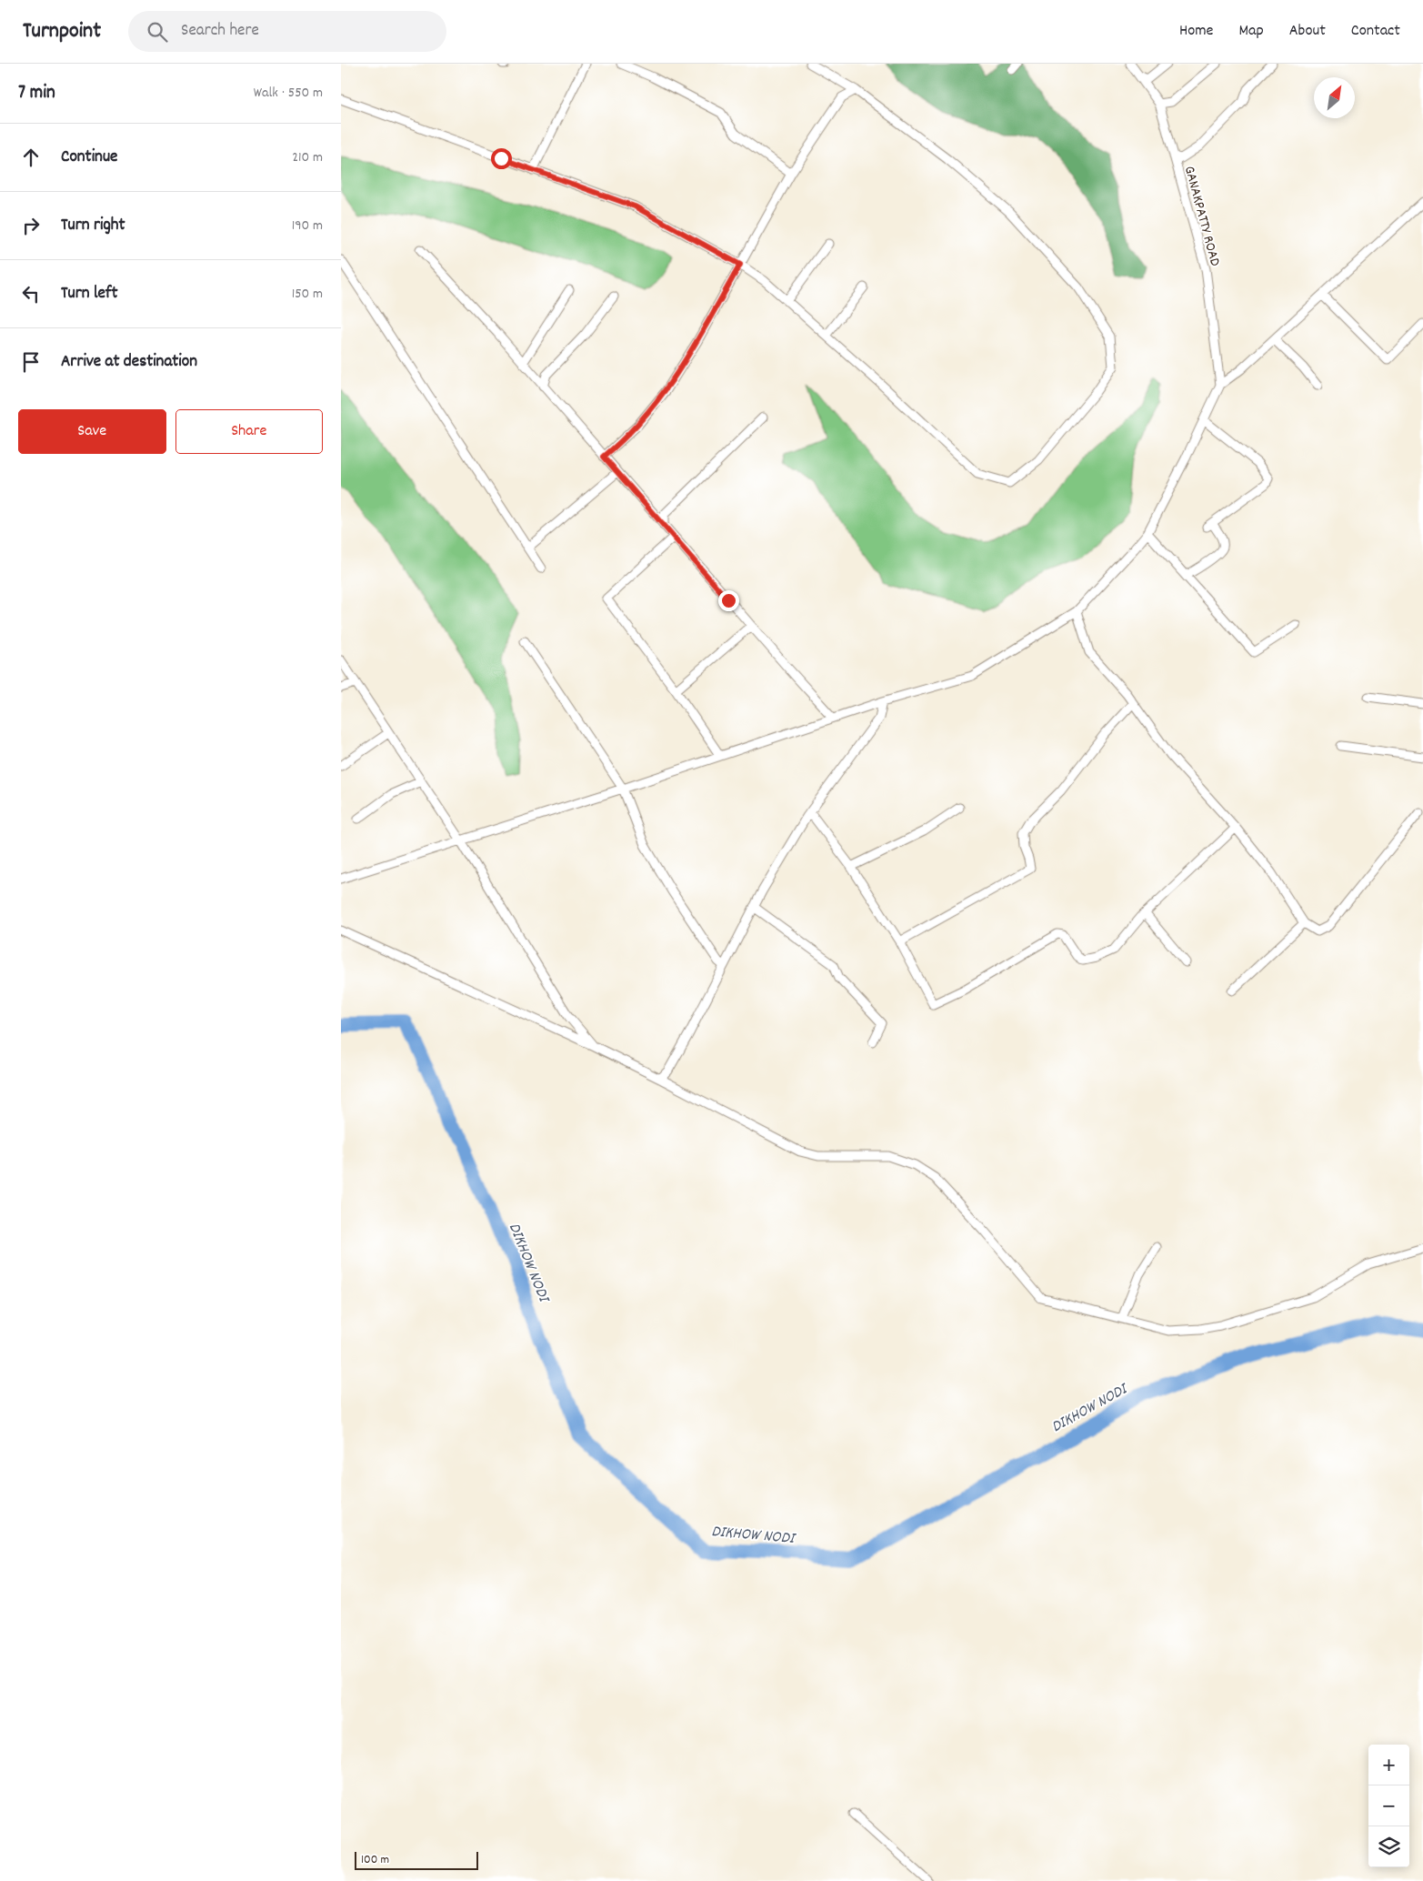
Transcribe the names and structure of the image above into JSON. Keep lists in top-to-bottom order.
{
  "streets": {
    "street": ["GANAKPATTY ROAD"]
  },
  "water": ["DIKHOW NODI"],
  "scale_bar": "100 m",
  "north": "top right",
  "page": {
    "header": "Turnpoint",
    "search": "Search here",
    "nav": [
      "Home",
      "Map",
      "About",
      "Contact"
    ],
    "heading": ["7 min", "Walk · 550 m"],
    "list": [
      ["Continue", "210 m"],
      ["Turn right", "190 m"],
      ["Turn left", "150 m"],
      "Arrive at destination"
    ],
    "buttons": ["Save", "Share"],
    "map_buttons": ["+", "−"],
    "scale": "100 m"
  }
}
